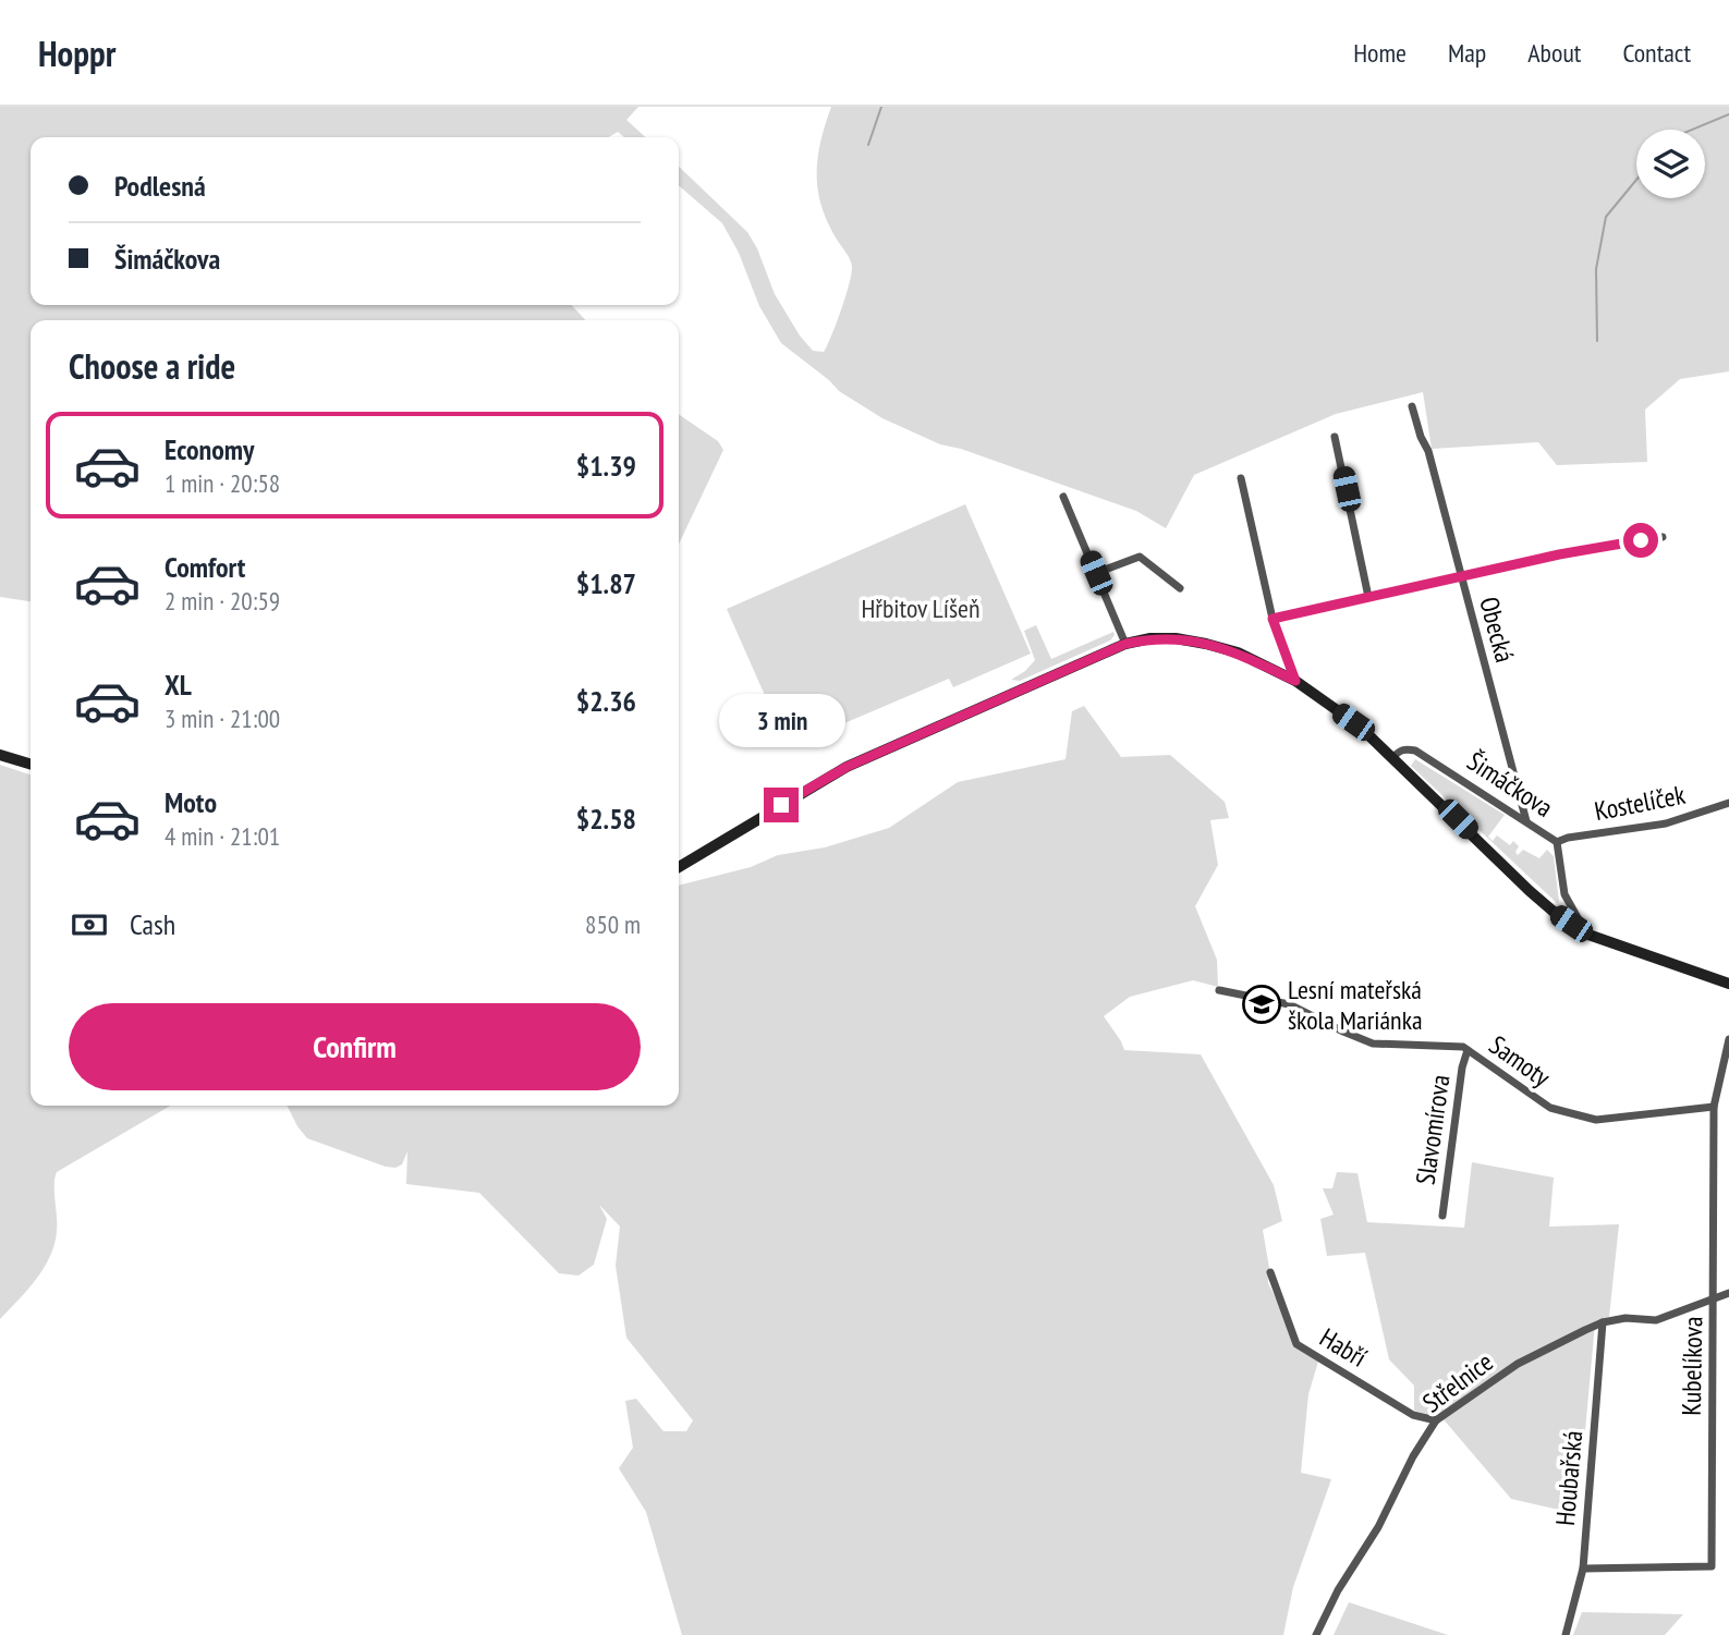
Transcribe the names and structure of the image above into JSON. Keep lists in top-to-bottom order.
{
  "streets": {
    "street": [
      "Obecká",
      "Šimáčkova",
      "Kostelíček",
      "Samoty",
      "Slavomírova",
      "Habří",
      "Kubelíkova",
      "Střelnice",
      "Houbařská"
    ]
  },
  "crossings": [
    ["Obecká", "Šimáčkova"],
    ["Šimáčkova", "Kostelíček"],
    ["Samoty", "Slavomírova"],
    ["Samoty", "Kubelíkova"],
    ["Habří", "Střelnice"],
    ["Kubelíkova", "Střelnice"],
    ["Kubelíkova", "Houbařská"],
    ["Střelnice", "Houbařská"]
  ],
  "parks": ["Hřbitov Líšeň"],
  "places": {
    "school or university": ["Lesní mateřská škola Mariánka"]
  },
  "page": {
    "header": "Hoppr",
    "nav": [
      "Home",
      "Map",
      "About",
      "Contact"
    ],
    "banner": ["Podlesná", "Šimáčkova"],
    "heading": "Choose a ride",
    "list": [
      {
        "name": "Economy",
        "note": "1 min · 20:58",
        "value": "$1.39"
      },
      {
        "name": "Comfort",
        "note": "2 min · 20:59",
        "value": "$1.87"
      },
      {
        "name": "XL",
        "note": "3 min · 21:00",
        "value": "$2.36"
      },
      {
        "name": "Moto",
        "note": "4 min · 21:01",
        "value": "$2.58"
      }
    ],
    "bubble": "3 min",
    "pay": ["Cash", "850 m"],
    "buttons": "Confirm"
  }
}
